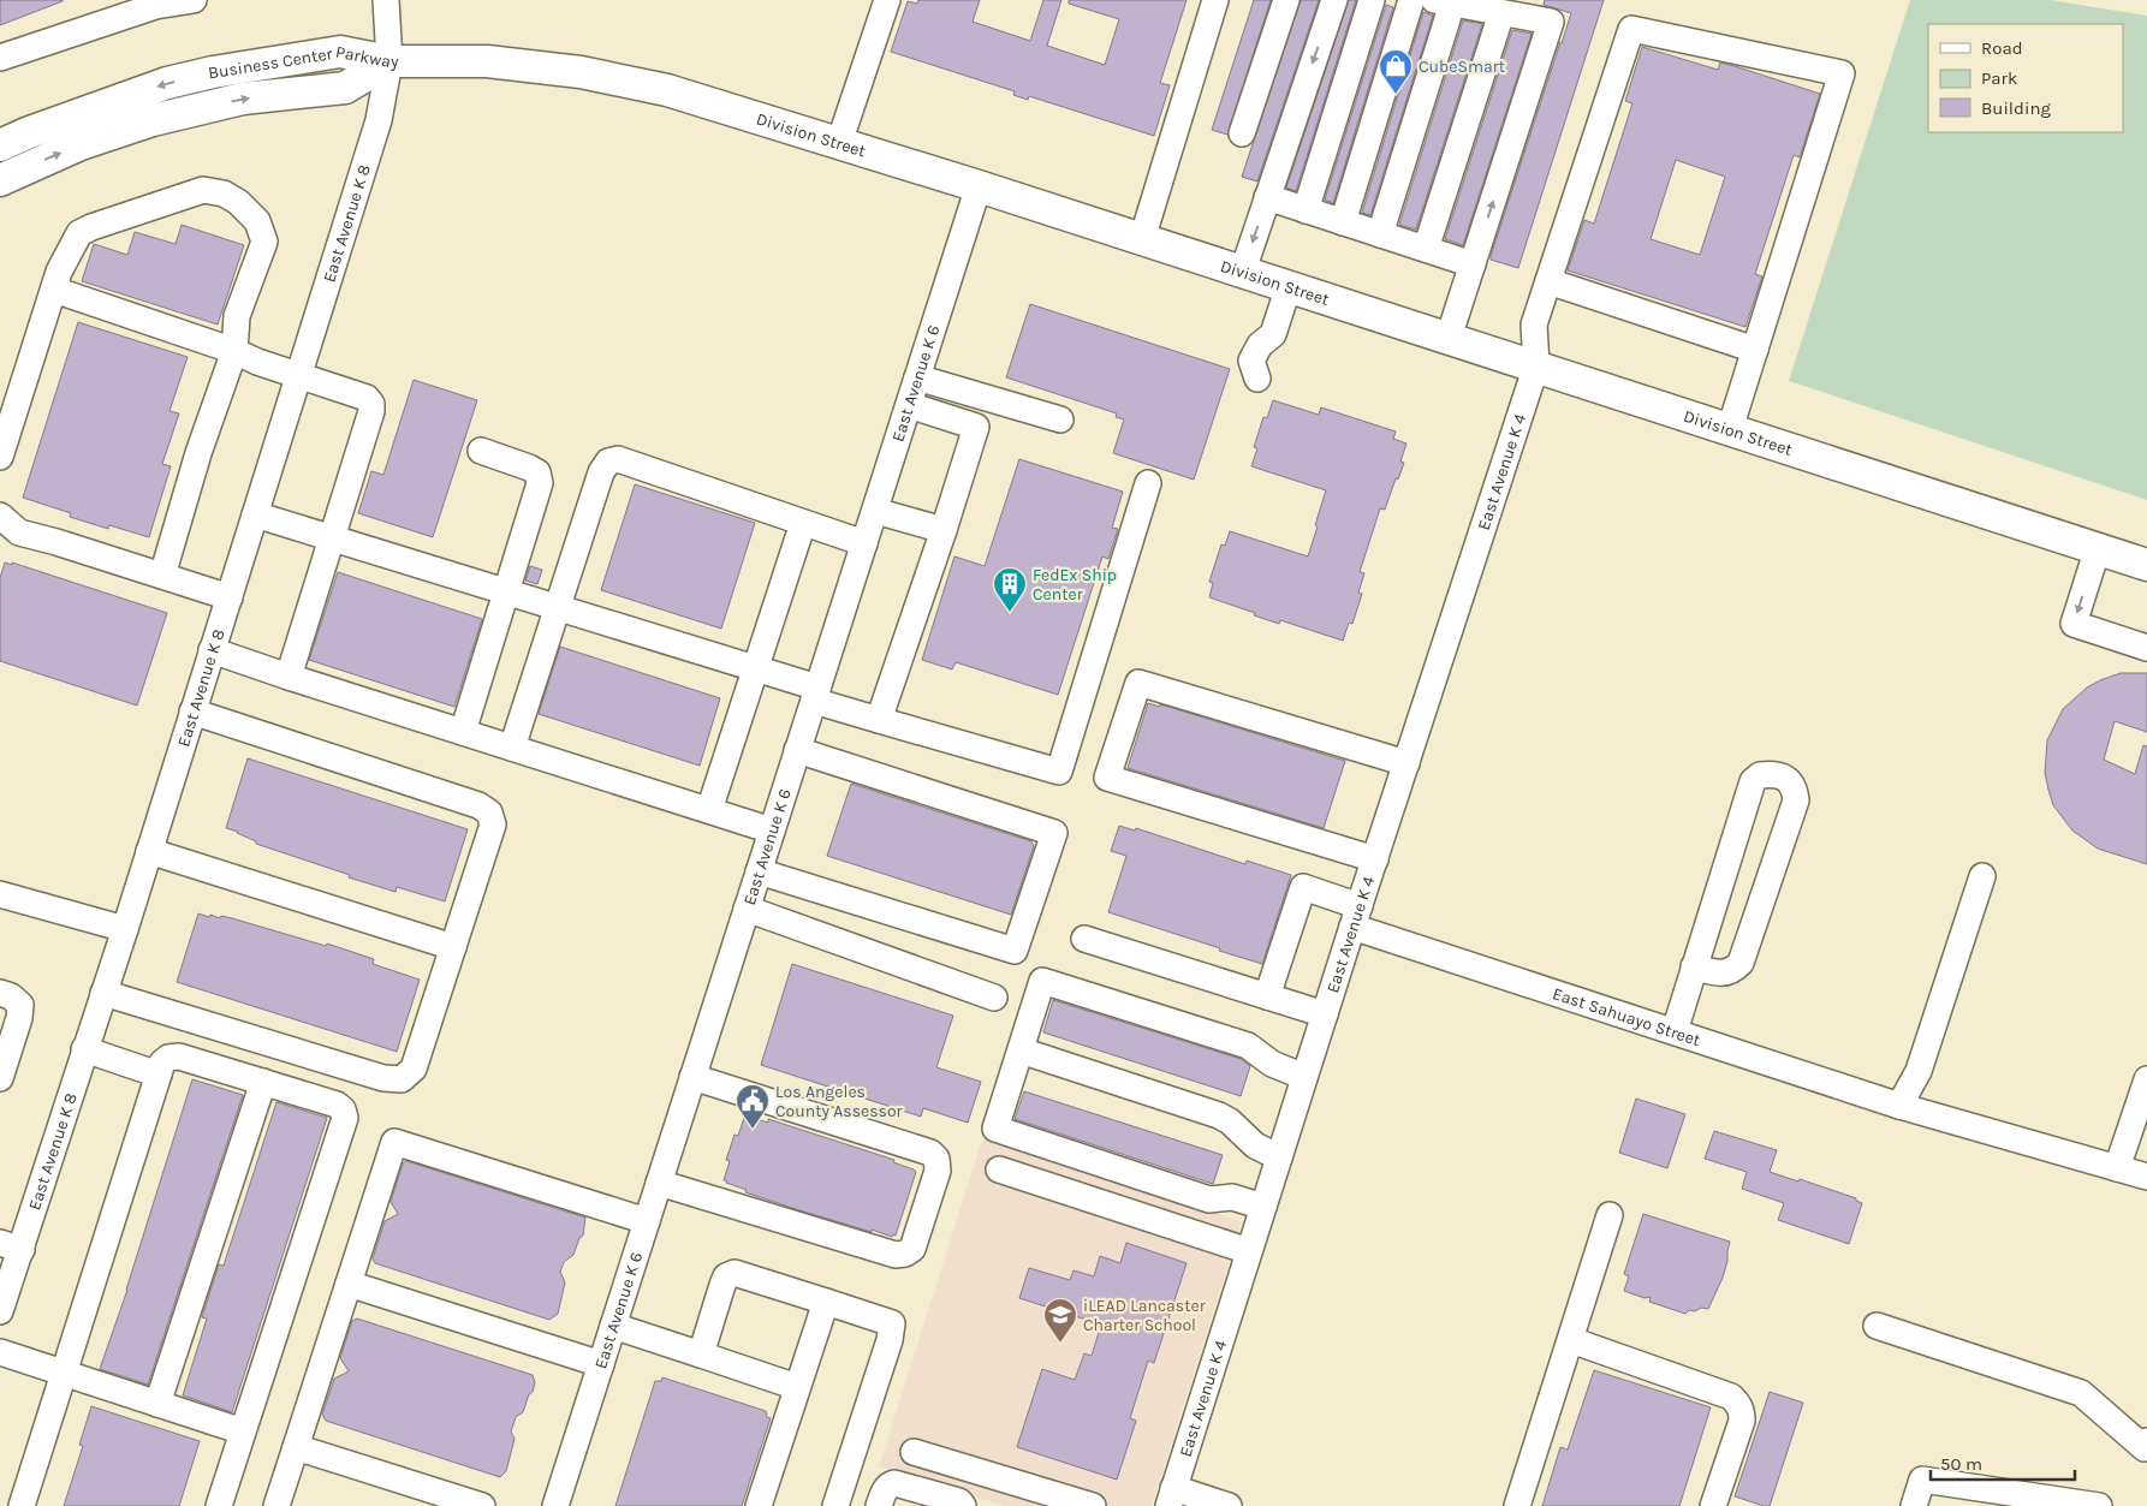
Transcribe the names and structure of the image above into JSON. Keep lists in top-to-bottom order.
{
  "streets": {
    "main road": ["Business Center Parkway", "Division Street"],
    "street": [
      "East Avenue K 8",
      "East Avenue K 6",
      "East Avenue K 4",
      "East Sahuayo Street"
    ]
  },
  "crossings": [
    ["Business Center Parkway", "Division Street"],
    ["Business Center Parkway", "East Avenue K 8"],
    ["Division Street", "East Avenue K 8"],
    ["Division Street", "East Avenue K 6"],
    ["Division Street", "East Avenue K 4"],
    ["East Avenue K 4", "East Sahuayo Street"]
  ],
  "places": {
    "shop": ["CubeSmart"],
    "building": ["FedEx Ship Center"],
    "public building": ["Los Angeles County Assessor"],
    "school or university": ["iLEAD Lancaster Charter School"]
  },
  "legend": ["Road", "Park", "Building"],
  "scale_bar": "50 m"
}
